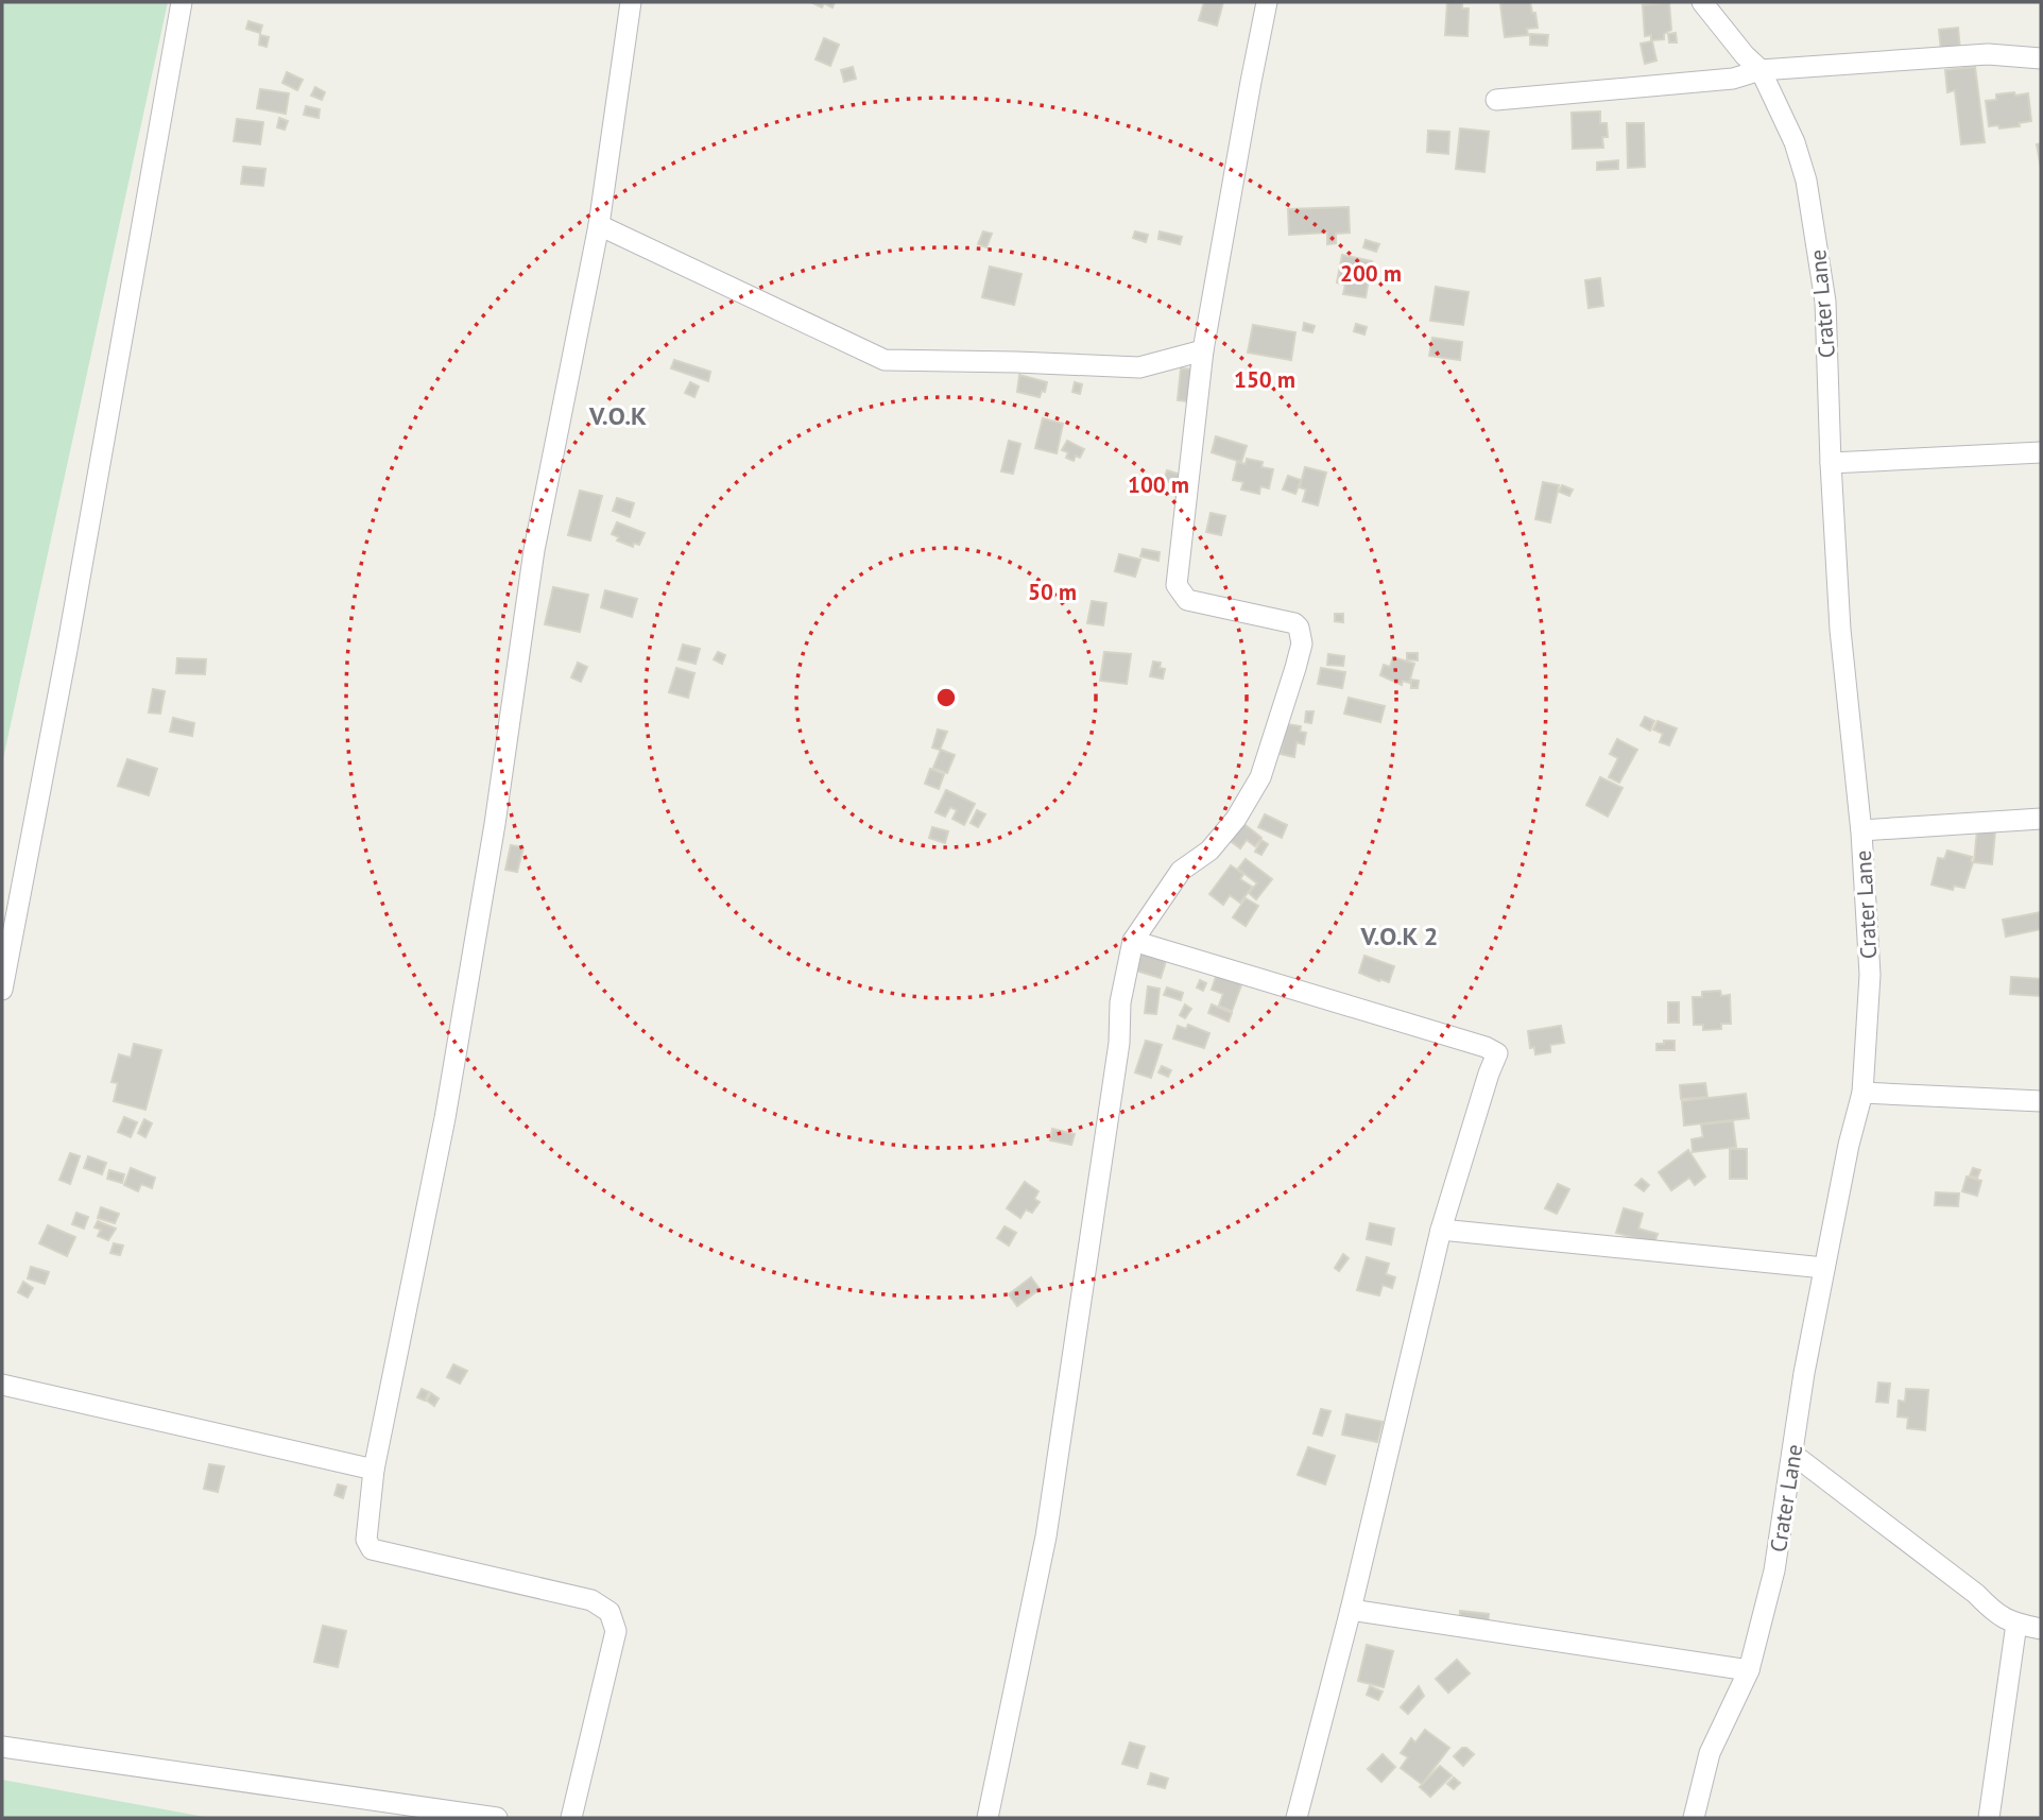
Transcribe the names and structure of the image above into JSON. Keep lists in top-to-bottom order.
{
  "streets": {
    "street": ["Crater Lane"]
  },
  "districts": ["V.O.K", "V.O.K 2"],
  "rings": [
    "200 m",
    "150 m",
    "100 m",
    "50 m"
  ]
}
